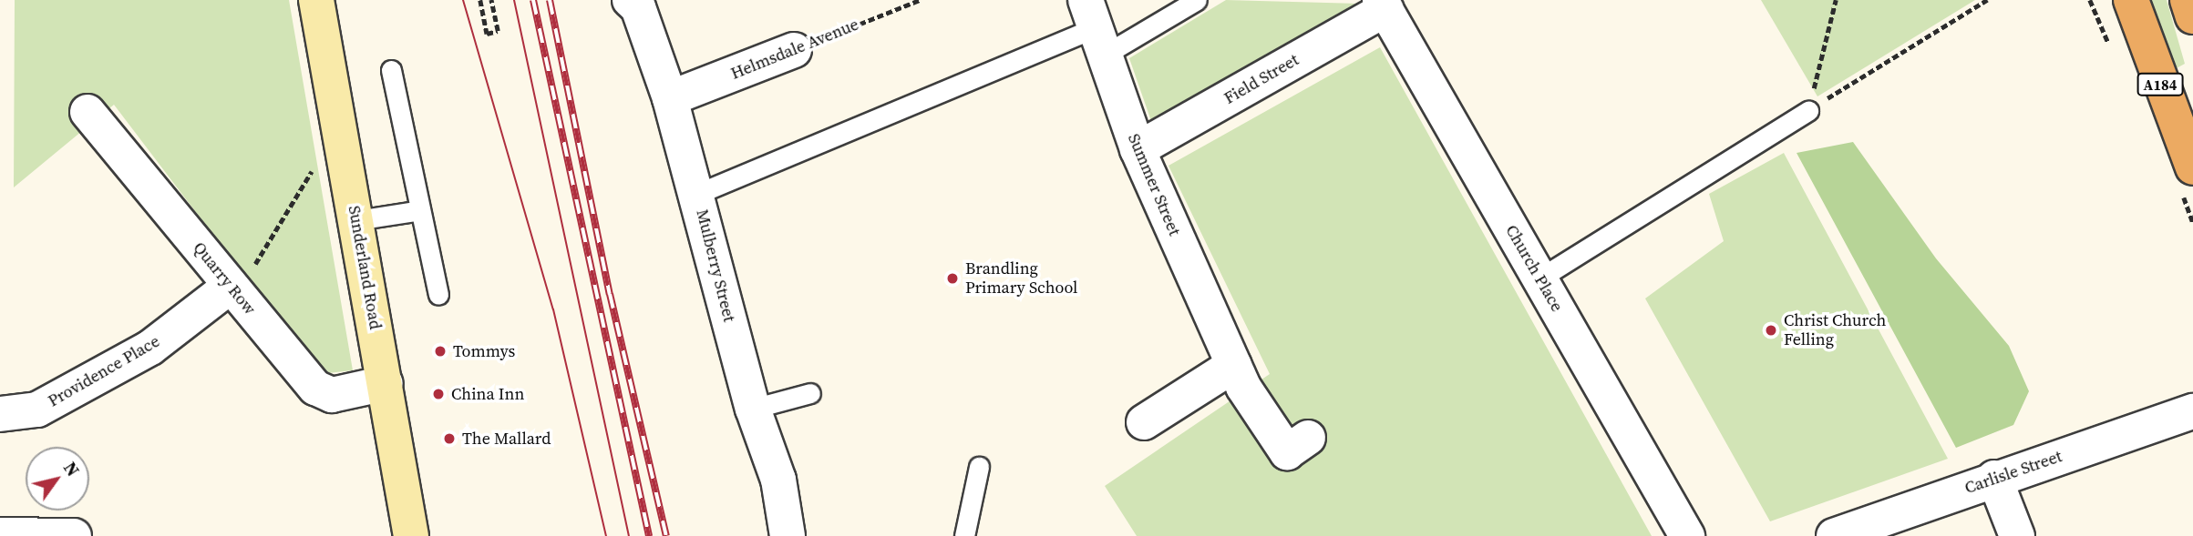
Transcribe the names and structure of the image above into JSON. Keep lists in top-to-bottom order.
{
  "streets": {
    "highway": ["A184"],
    "main road": ["Sunderland Road"],
    "street": [
      "Helmsdale Avenue",
      "Field Street",
      "Summer Street",
      "Mulberry Street",
      "Church Place",
      "Quarry Row",
      "Providence Place",
      "Carlisle Street"
    ]
  },
  "crossings": [
    ["Helmsdale Avenue", "Mulberry Street"],
    ["Field Street", "Summer Street"],
    ["Field Street", "Church Place"],
    ["Sunderland Road", "Quarry Row"],
    ["Quarry Row", "Providence Place"]
  ],
  "places": [
    "Brandling Primary School",
    "Christ Church Felling",
    "Tommys",
    "China Inn",
    "The Mallard"
  ],
  "north": "top right"
}
